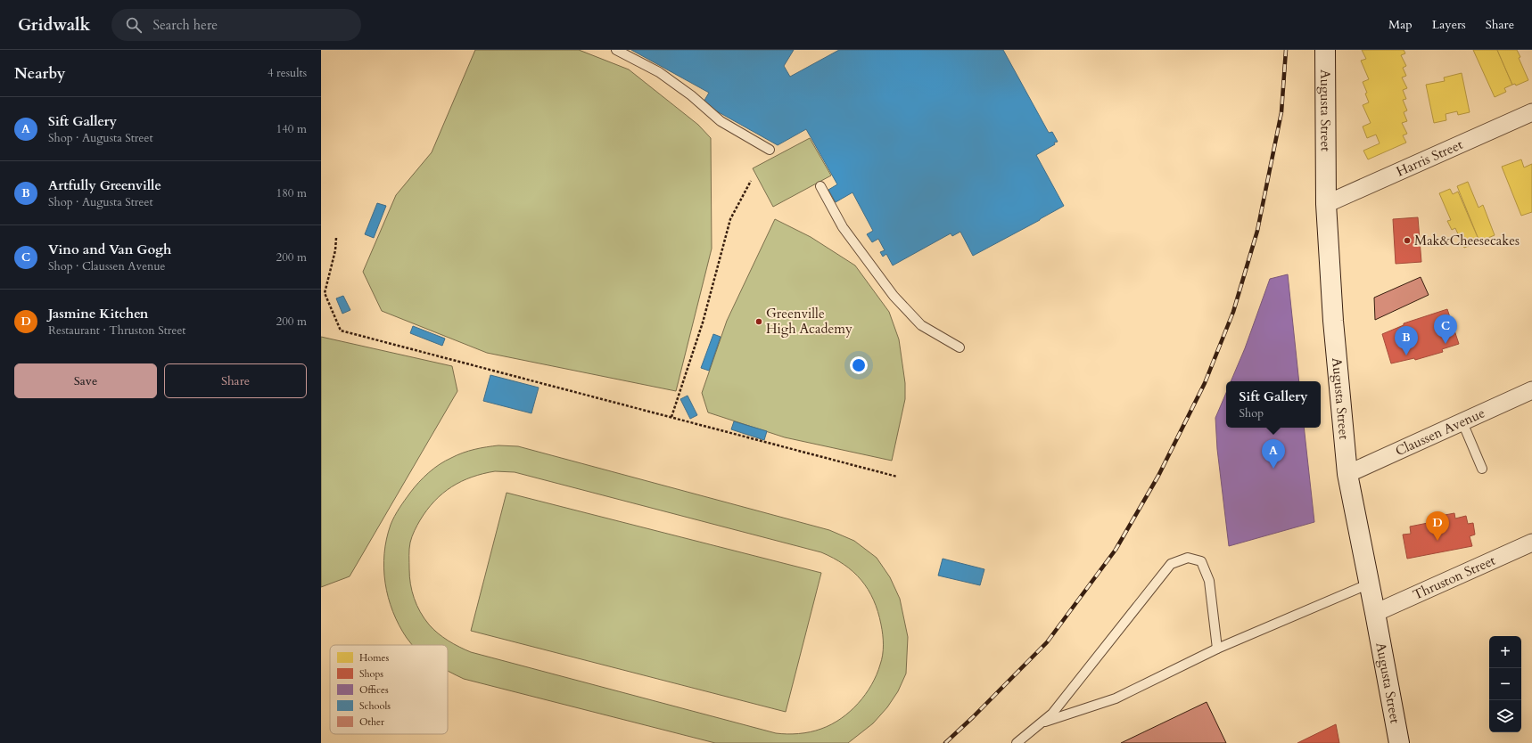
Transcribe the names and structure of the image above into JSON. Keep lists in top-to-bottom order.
{
  "streets": {
    "main road": ["Augusta Street"],
    "street": ["Harris Street", "Claussen Avenue", "Thruston Street"]
  },
  "crossings": [
    ["Augusta Street", "Harris Street"],
    ["Augusta Street", "Claussen Avenue"],
    ["Augusta Street", "Thruston Street"]
  ],
  "places": ["Mak&Cheesecakes", "Greenville High Academy"],
  "legend": [
    "Homes",
    "Shops",
    "Offices",
    "Schools",
    "Other"
  ],
  "page": {
    "header": "Gridwalk",
    "search": "Search here",
    "nav": ["Map", "Layers", "Share"],
    "heading": ["Nearby", "4 results"],
    "list": [
      {
        "mark": "A",
        "name": "Sift Gallery",
        "note": "Shop · Augusta Street",
        "value": "140 m"
      },
      {
        "mark": "B",
        "name": "Artfully Greenville",
        "note": "Shop · Augusta Street",
        "value": "180 m"
      },
      {
        "mark": "C",
        "name": "Vino and Van Gogh",
        "note": "Shop · Claussen Avenue",
        "value": "200 m"
      },
      {
        "mark": "D",
        "name": "Jasmine Kitchen",
        "note": "Restaurant · Thruston Street",
        "value": "200 m"
      }
    ],
    "pins": [
      "C",
      "B",
      "A",
      "D"
    ],
    "buttons": ["Save", "Share"],
    "popup": ["Sift Gallery", "Shop"],
    "map_buttons": ["+", "−"]
  }
}
